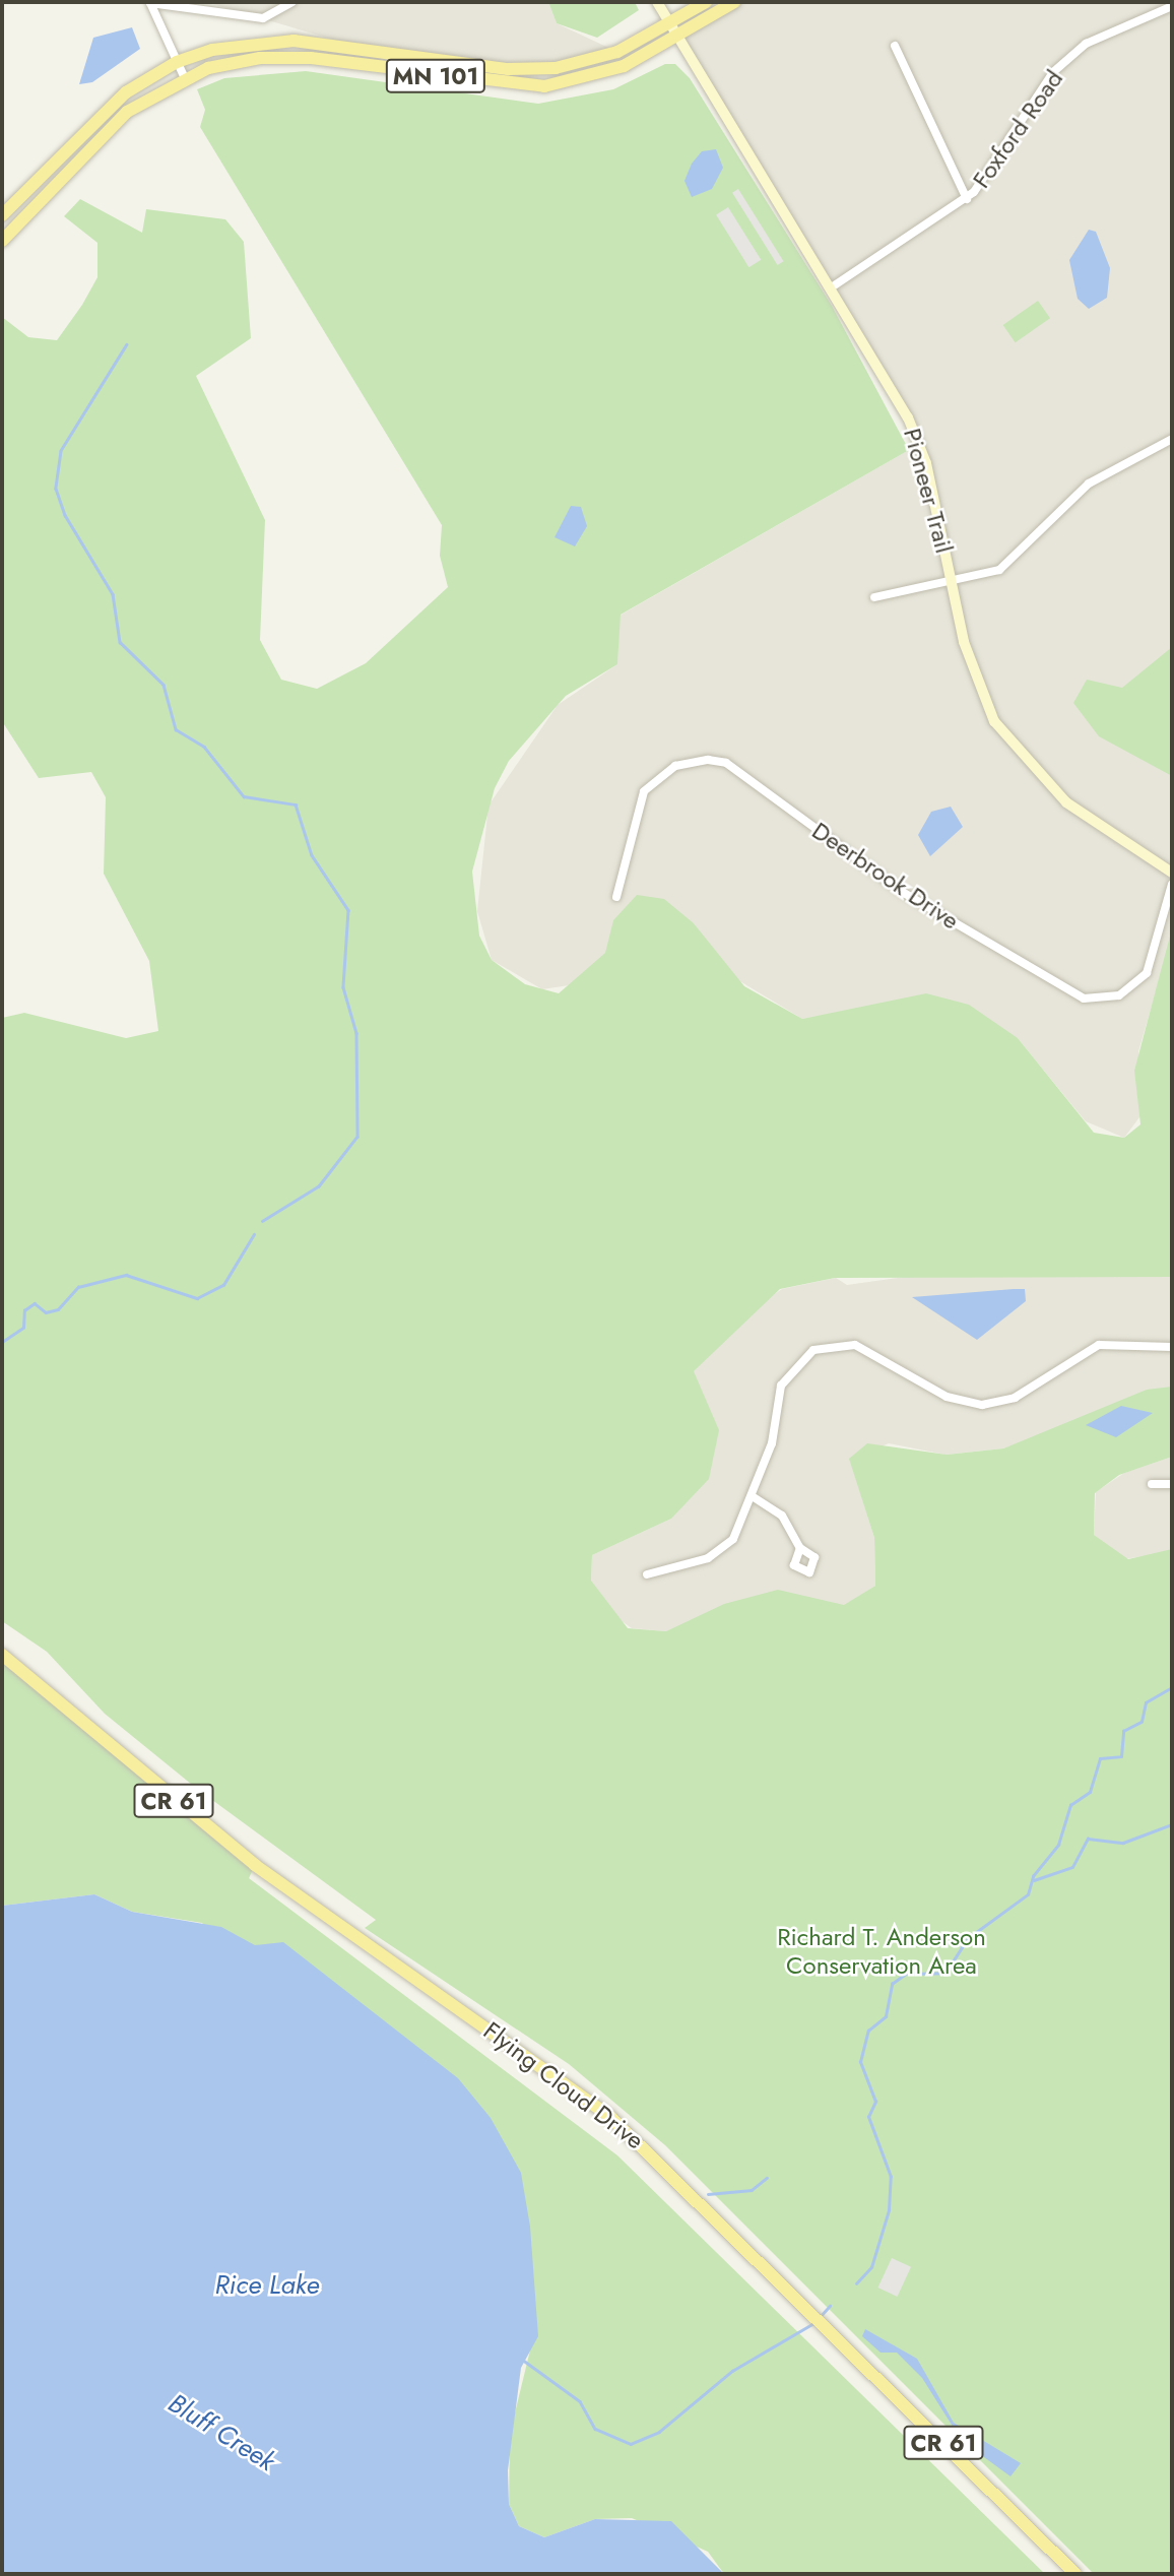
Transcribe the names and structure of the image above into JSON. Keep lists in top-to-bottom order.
{
  "streets": {
    "main road": [
      "MN 101",
      "Pioneer Trail",
      "CR 61",
      "Flying Cloud Drive"
    ],
    "street": ["Foxford Road", "Deerbrook Drive"]
  },
  "crossings": [
    ["MN 101", "Pioneer Trail"],
    ["Foxford Road", "Pioneer Trail"]
  ],
  "water": ["Rice Lake", "Bluff Creek"],
  "parks": ["Richard T. Anderson Conservation Area"]
}
